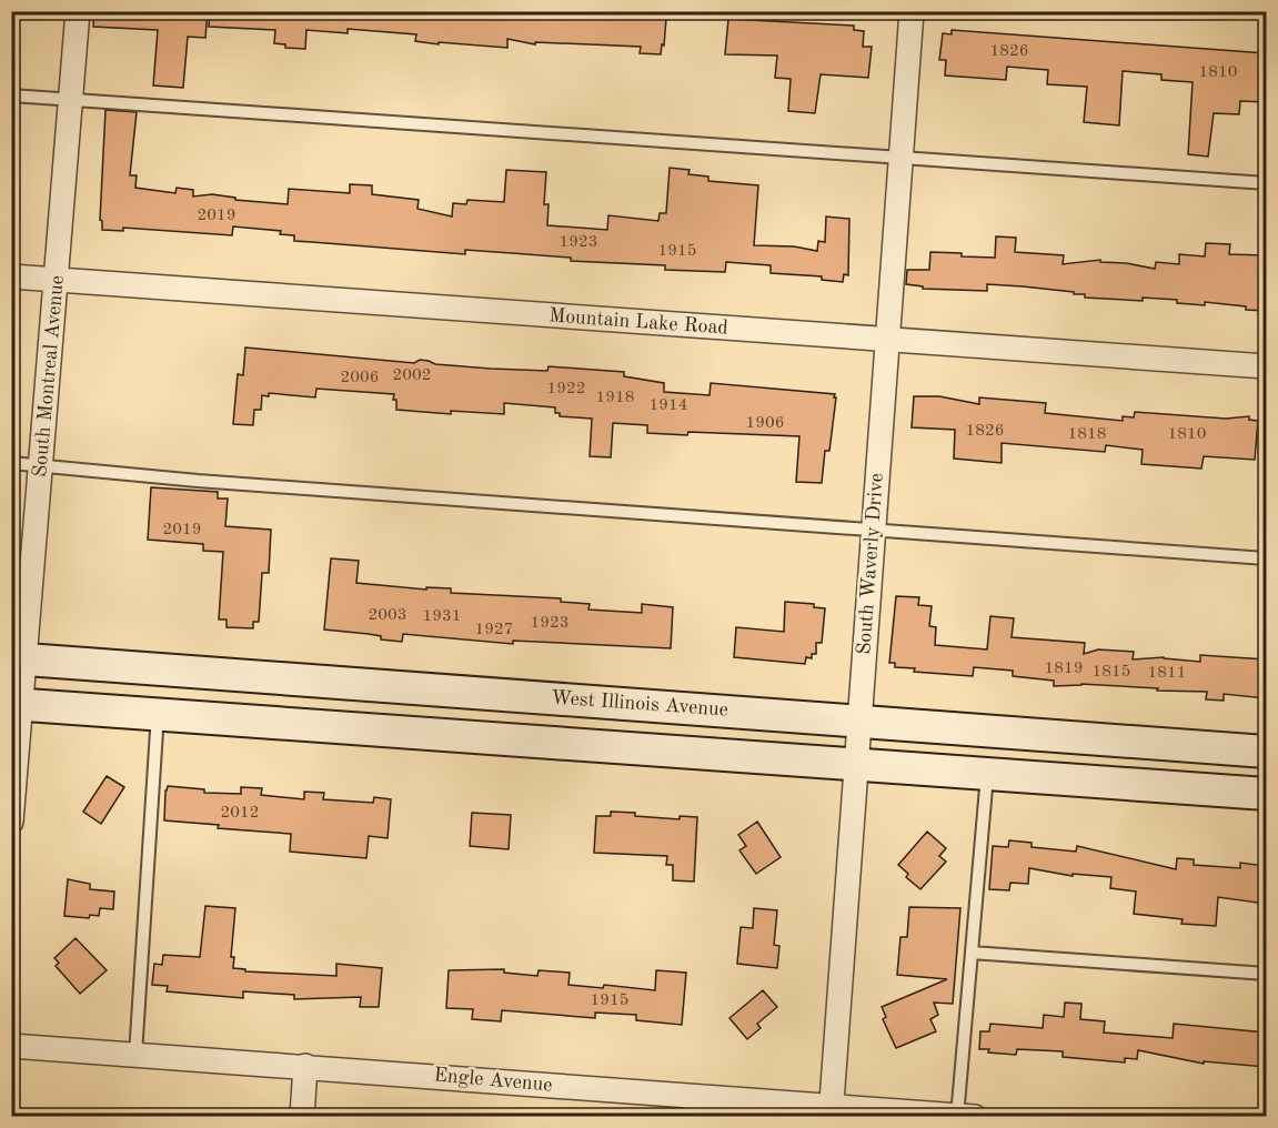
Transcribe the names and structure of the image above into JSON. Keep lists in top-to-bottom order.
{
  "streets": {
    "main road": ["West Illinois Avenue"],
    "street": [
      "Mountain Lake Road",
      "South Montreal Avenue",
      "South Waverly Drive",
      "Engle Avenue"
    ]
  },
  "crossings": [
    ["Mountain Lake Road", "South Montreal Avenue"],
    ["Mountain Lake Road", "South Waverly Drive"],
    ["South Montreal Avenue", "West Illinois Avenue"],
    ["South Waverly Drive", "West Illinois Avenue"],
    ["South Waverly Drive", "Engle Avenue"]
  ],
  "house_numbers": [
    "1826",
    "1810",
    "2019",
    "1923",
    "1915",
    "2002",
    "2006",
    "1922",
    "1918",
    "1914",
    "1906",
    "1826",
    "1818",
    "1810",
    "2019",
    "2003",
    "1931",
    "1923",
    "1927",
    "1819",
    "1815",
    "1811",
    "2012",
    "1915"
  ]
}
